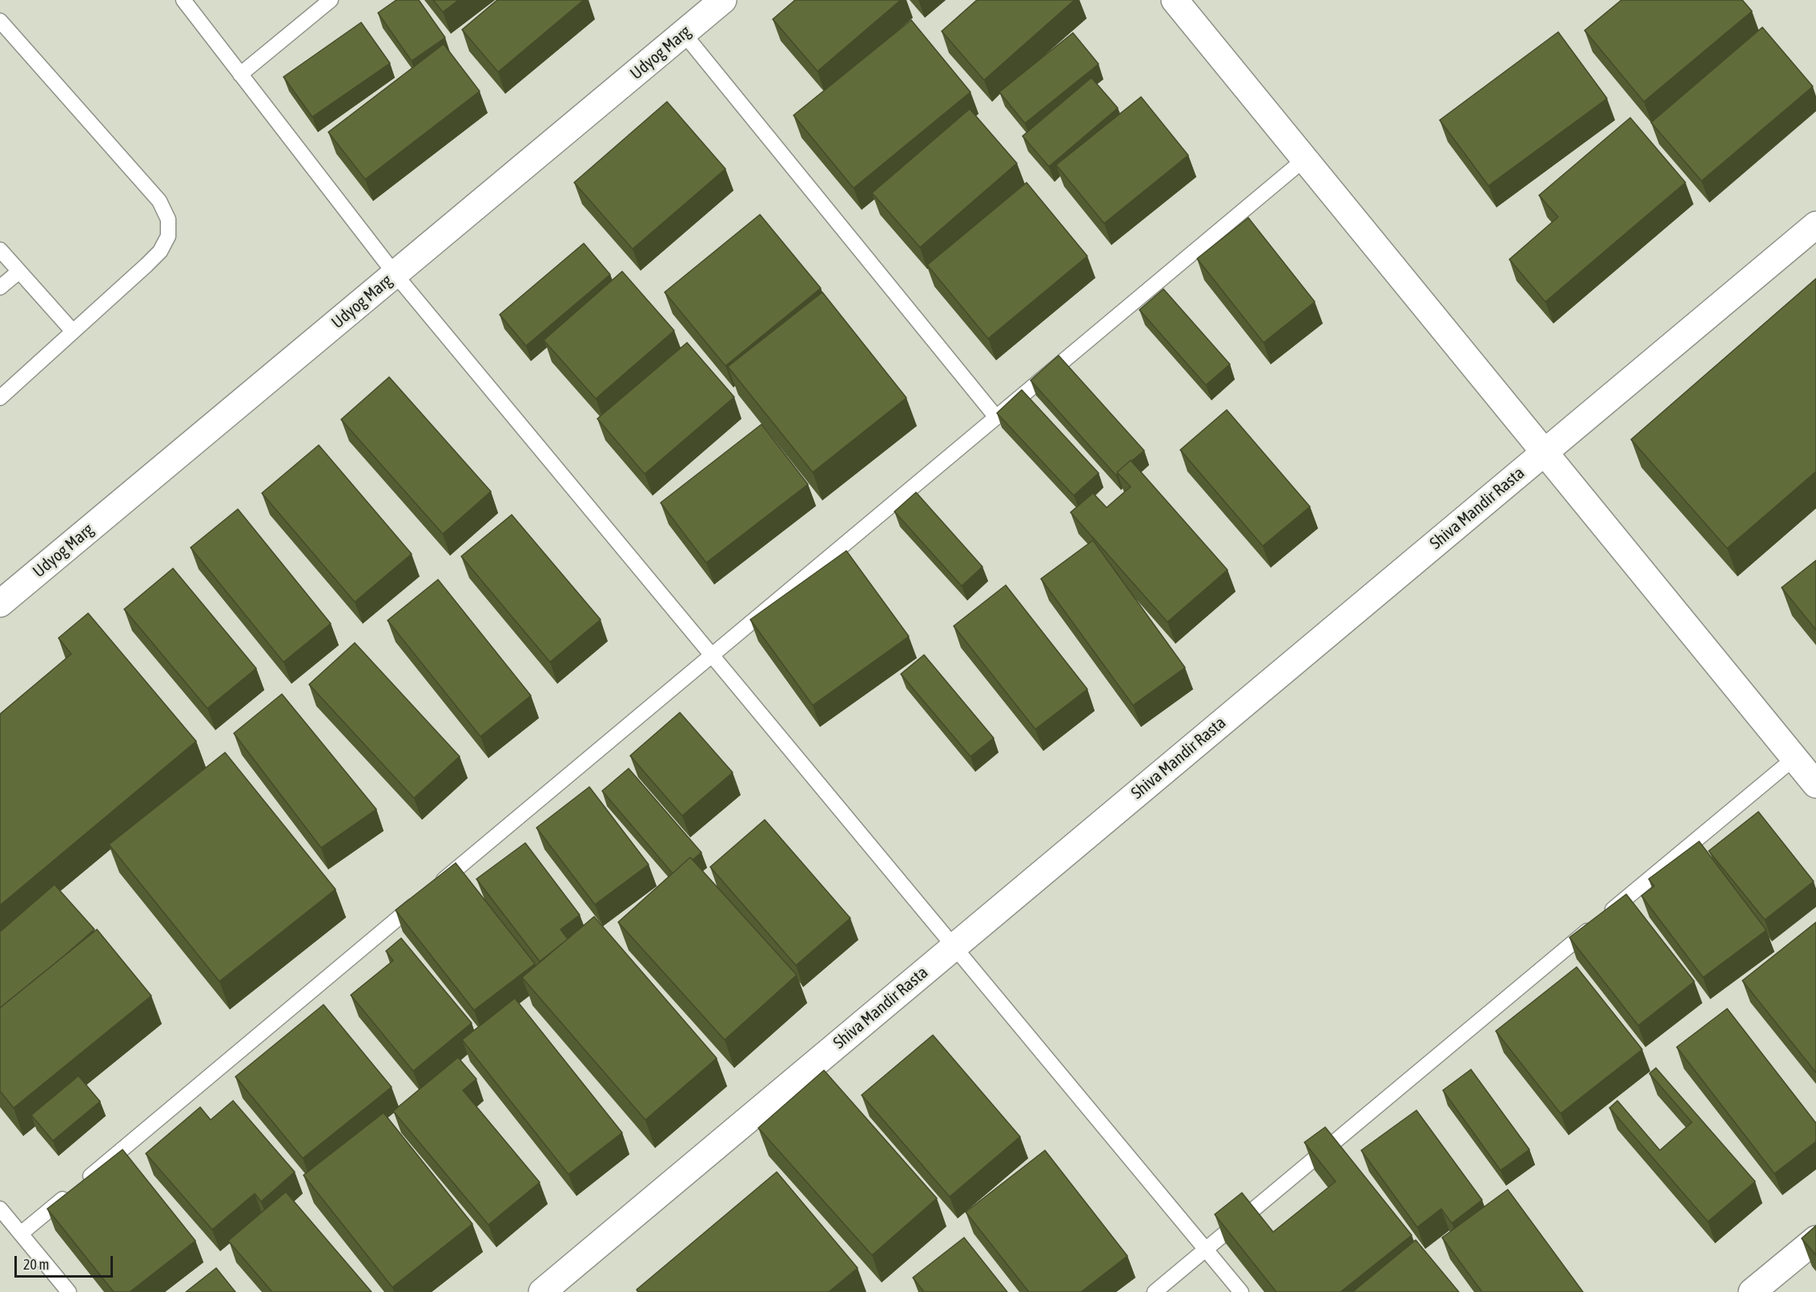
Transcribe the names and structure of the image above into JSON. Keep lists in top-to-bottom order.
{
  "streets": {
    "street": ["Udyog Marg", "Shiva Mandir Rasta"]
  },
  "scale_bar": "20 m"
}
